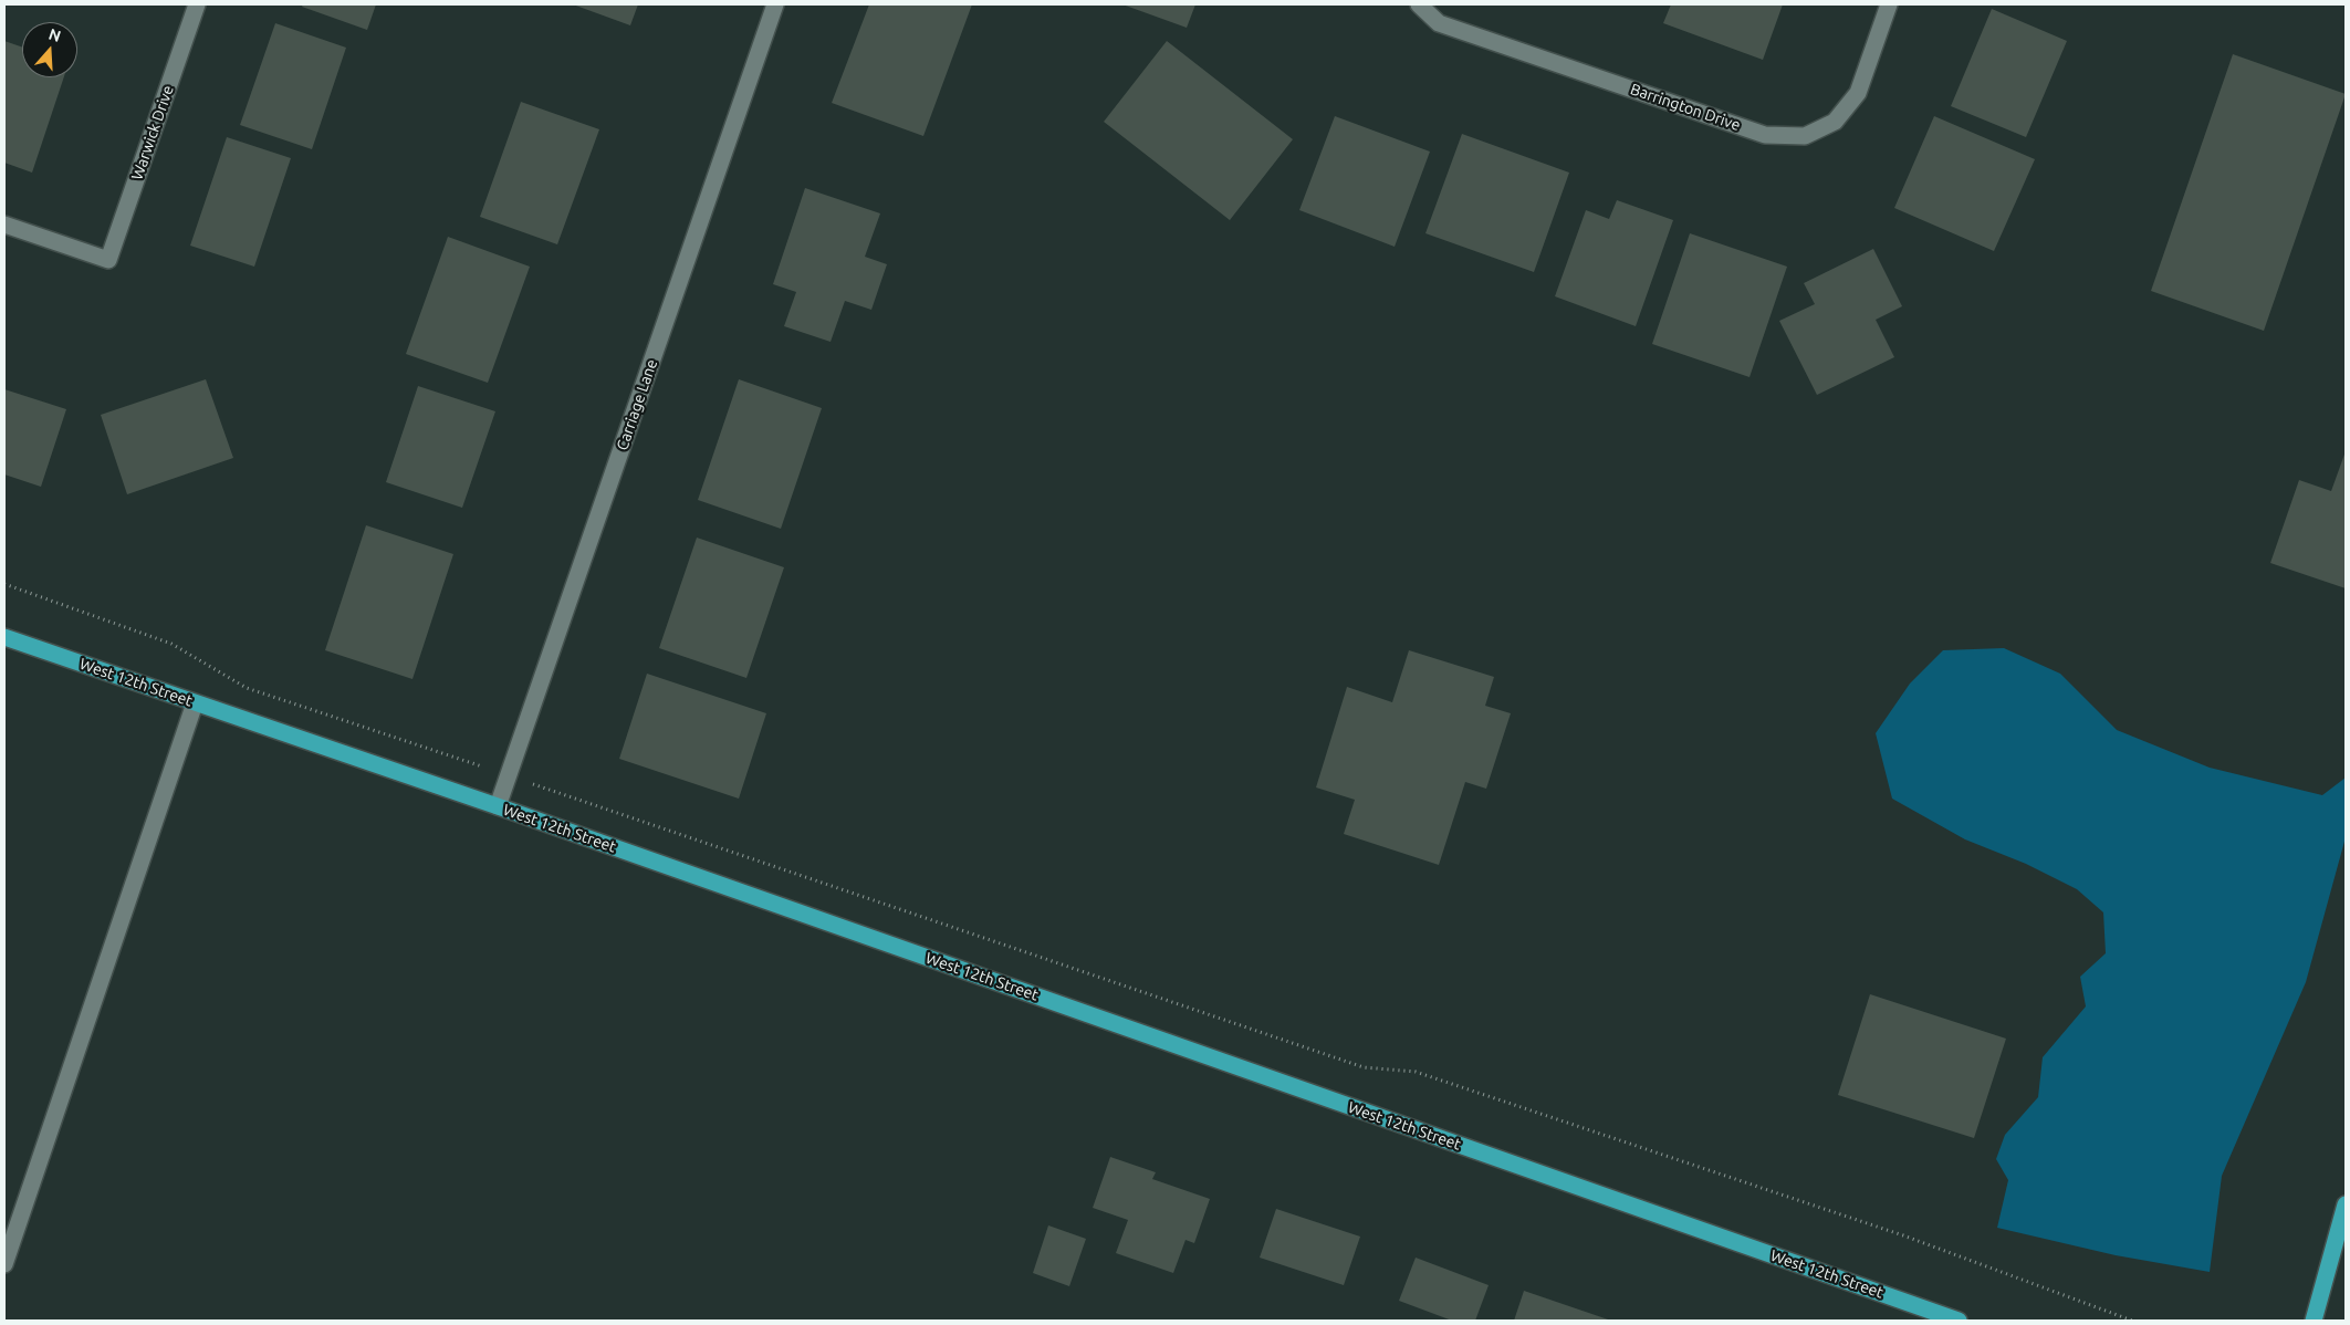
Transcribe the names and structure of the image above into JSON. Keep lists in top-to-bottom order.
{
  "streets": {
    "main road": ["West 12th Street"],
    "street": ["Barrington Drive", "Warwick Drive", "Carriage Lane"]
  },
  "crossings": [
    ["Carriage Lane", "West 12th Street"]
  ],
  "north": "top"
}
